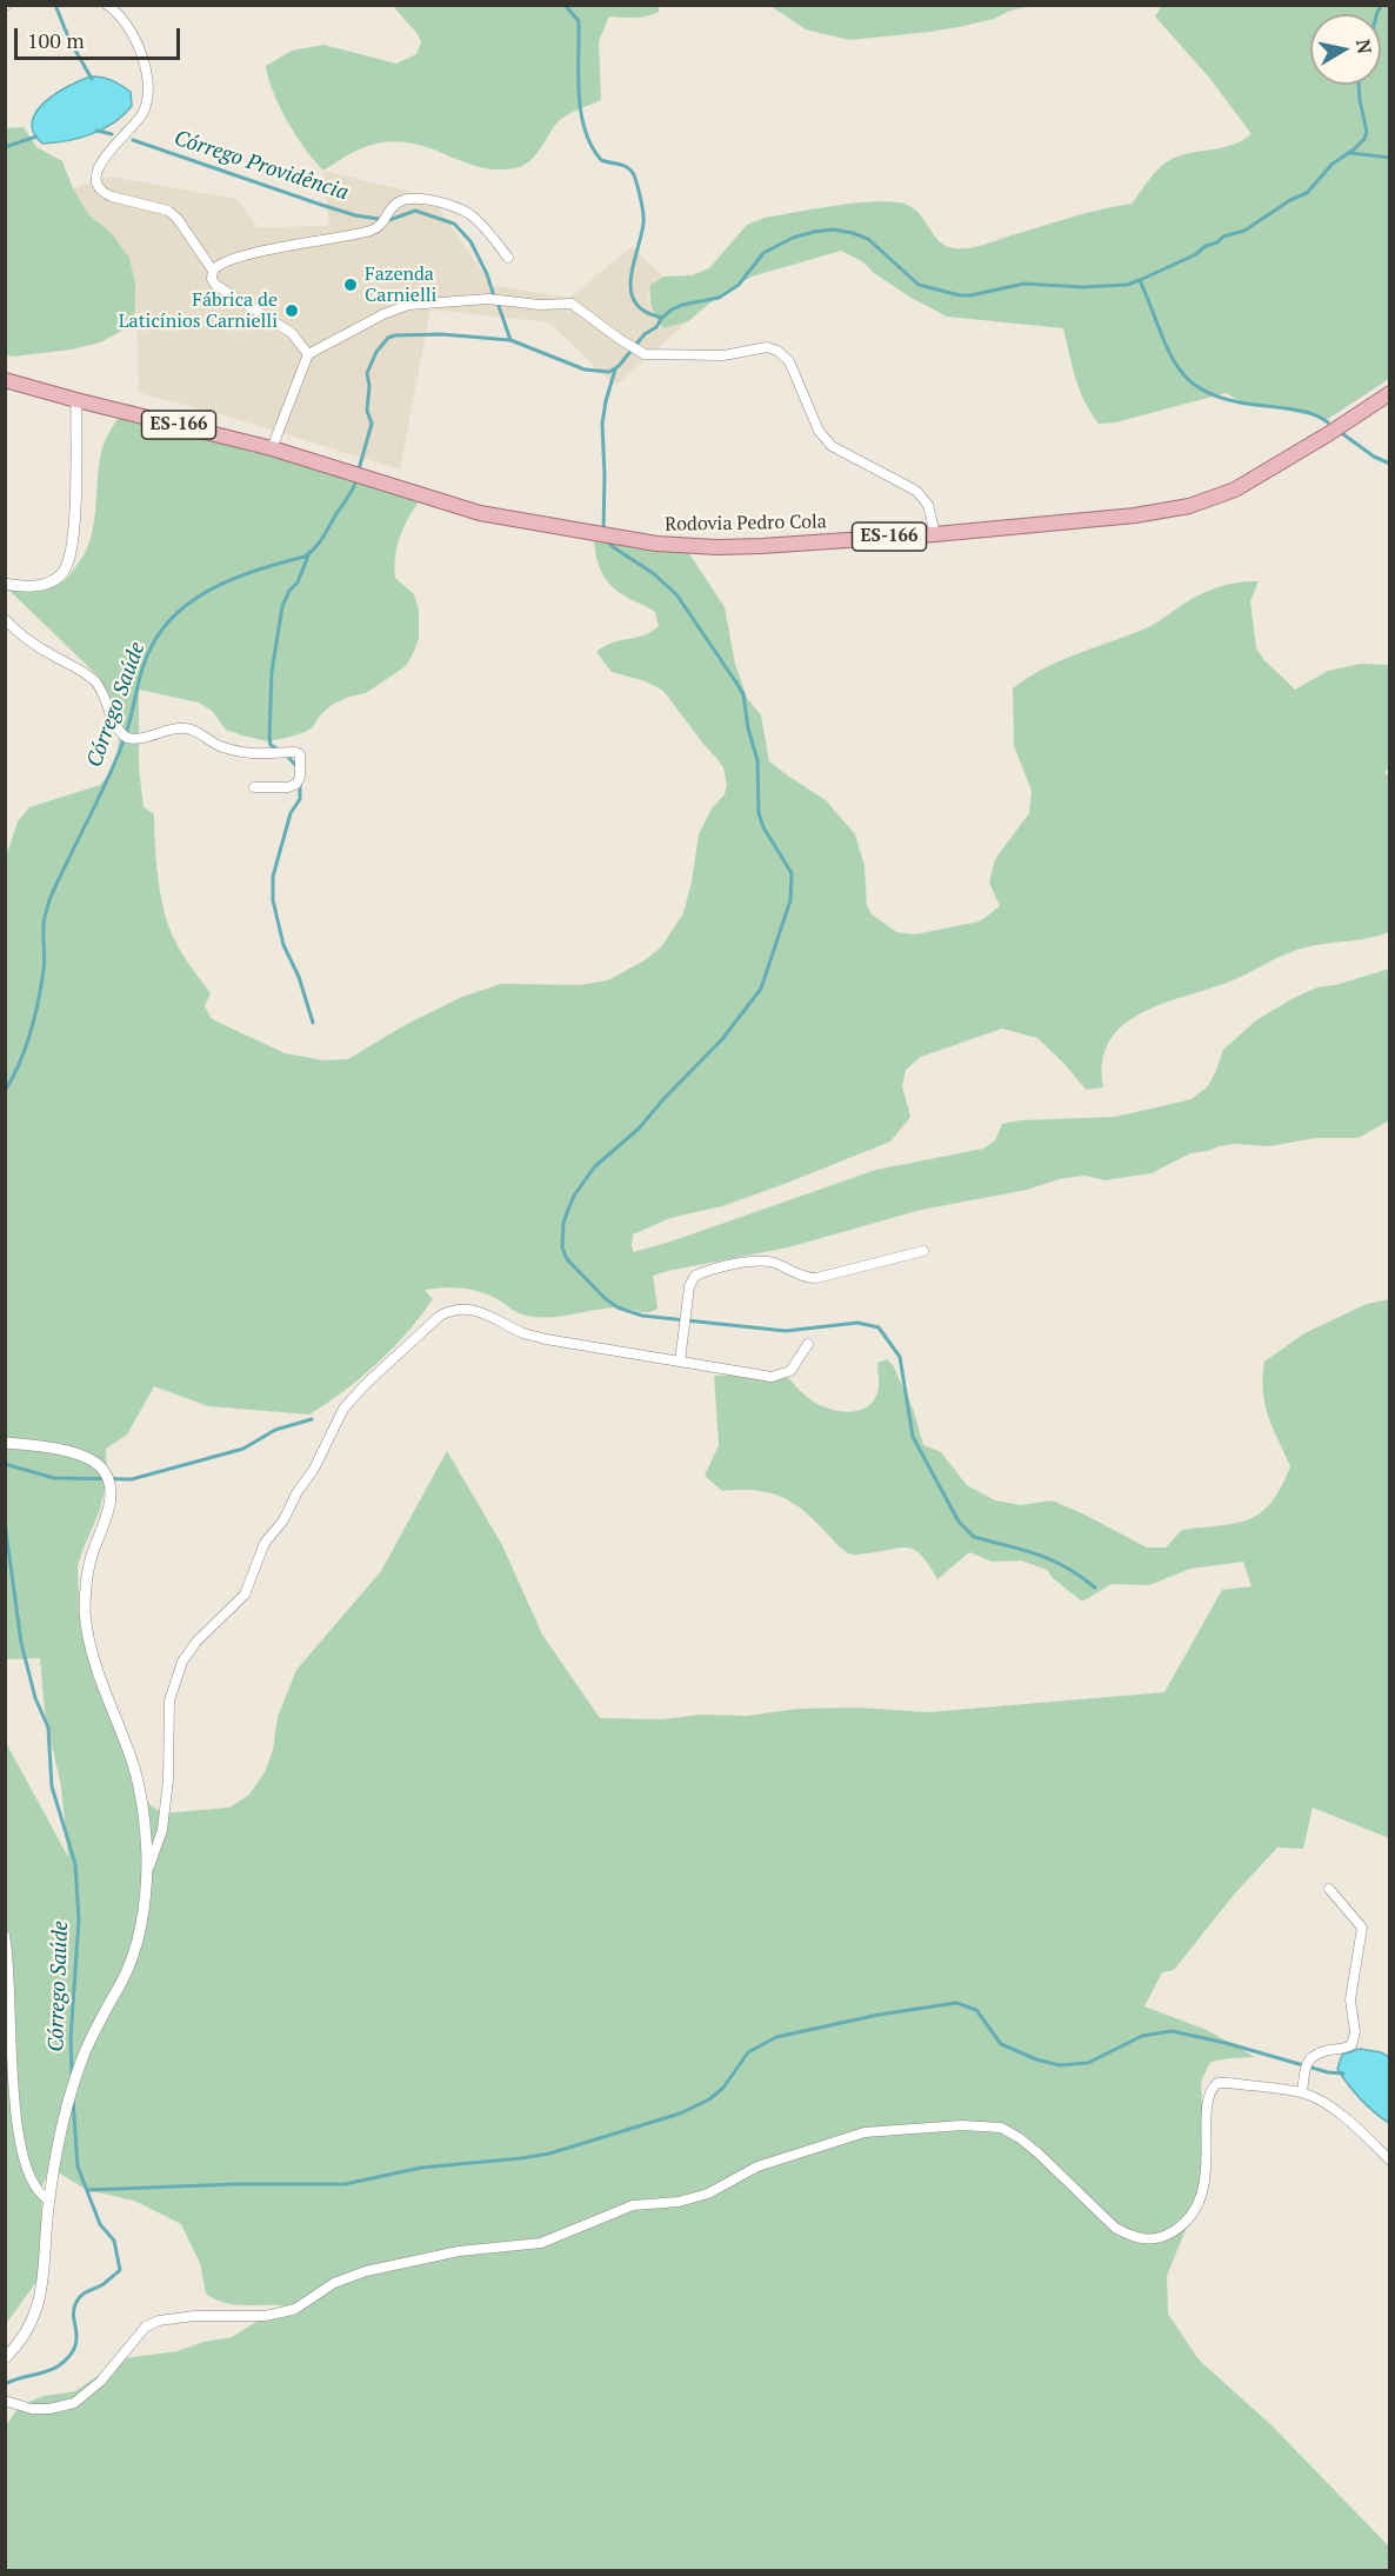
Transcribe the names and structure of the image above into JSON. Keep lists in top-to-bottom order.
{
  "streets": {
    "main road": ["ES-166", "Rodovia Pedro Cola"]
  },
  "water": ["Córrego Providência", "Córrego Saúde"],
  "places": ["Fazenda Carnielli", "Fábrica de Laticínios Carnielli"],
  "scale_bar": "100 m",
  "north": "right"
}
